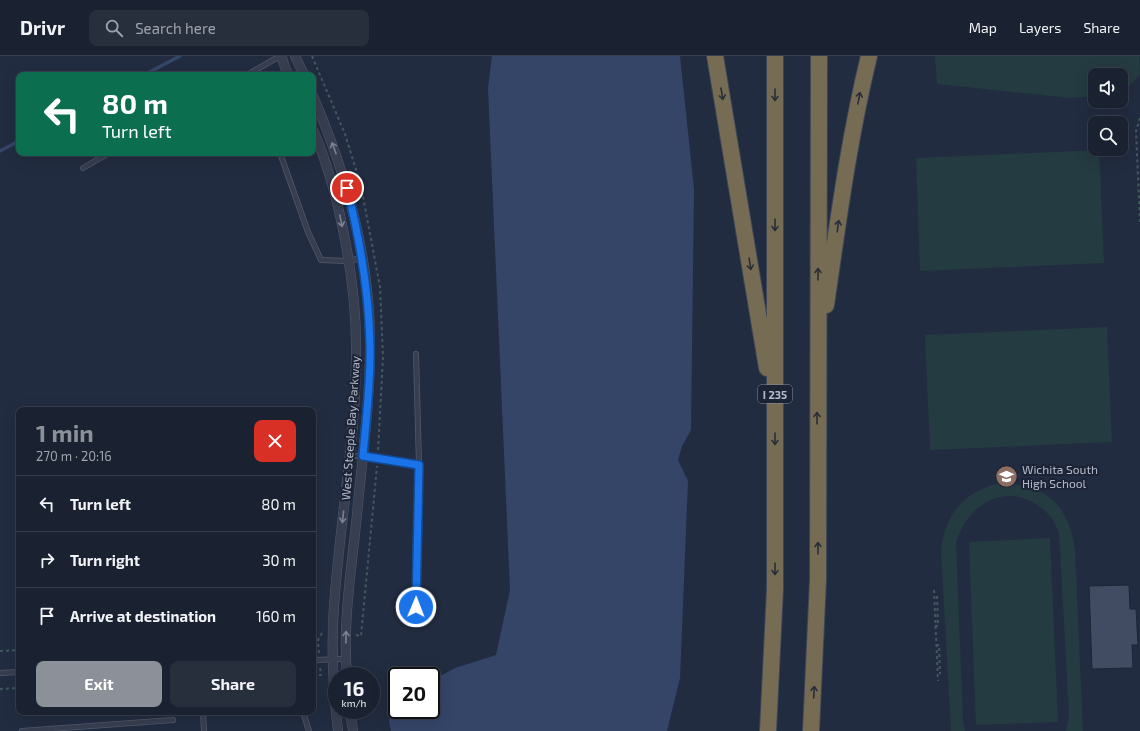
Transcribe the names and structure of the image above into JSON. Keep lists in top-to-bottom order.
{
  "streets": {
    "highway": ["I 235"],
    "street": ["West Steeple Bay Parkway"]
  },
  "places": {
    "school or university": ["Wichita South High School"]
  },
  "page": {
    "header": "Drivr",
    "search": "Search here",
    "nav": ["Map", "Layers", "Share"],
    "turn": ["80 m", "Turn left"],
    "heading": ["1 min", "270 m · 20:16"],
    "list": [
      {
        "name": "Turn left",
        "value": "80 m"
      },
      {
        "name": "Turn right",
        "value": "30 m"
      },
      {
        "name": "Arrive at destination",
        "value": "160 m"
      }
    ],
    "buttons": ["Exit", "Share"],
    "speed": "16 km/h",
    "limit": "20"
  }
}
